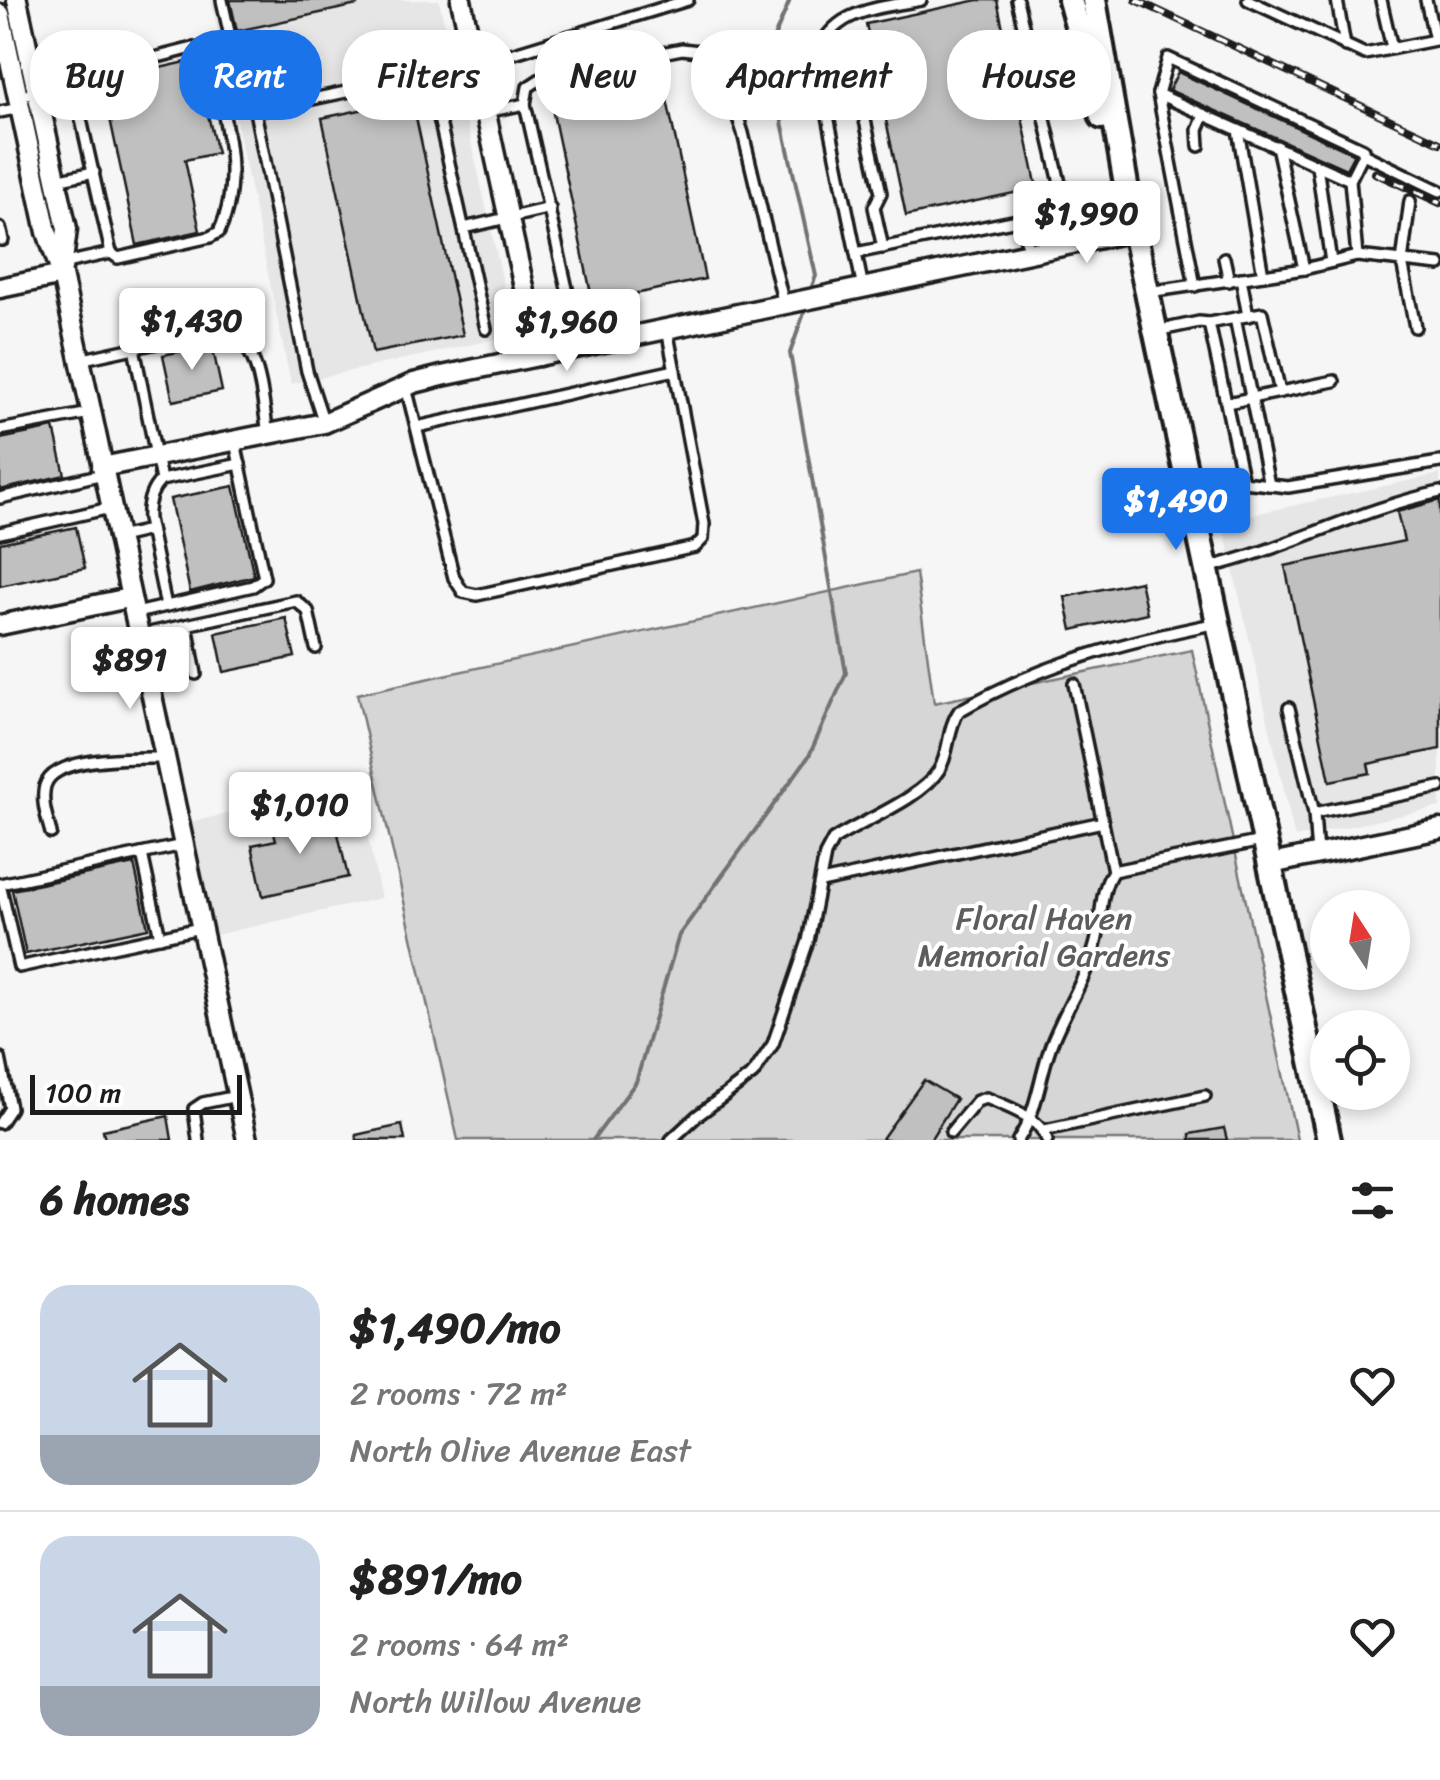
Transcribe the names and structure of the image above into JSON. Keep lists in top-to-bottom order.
{
  "parks": ["Floral Haven Memorial Gardens"],
  "scale_bar": "100 m",
  "north": "top",
  "page": {
    "chip": [
      "Buy",
      "Rent",
      "Filters",
      "New",
      "Apartment",
      "House"
    ],
    "price": [
      "$1,990",
      "$1,430",
      "$1,960",
      "$1,490",
      "$891",
      "$1,010"
    ],
    "scale": "100 m",
    "heading": "6 homes",
    "list": [
      {
        "name": "$1,490/mo",
        "note": "2 rooms · 72 m² · North Olive Avenue East"
      },
      {
        "name": "$891/mo",
        "note": "2 rooms · 64 m² · North Willow Avenue"
      }
    ]
  }
}
